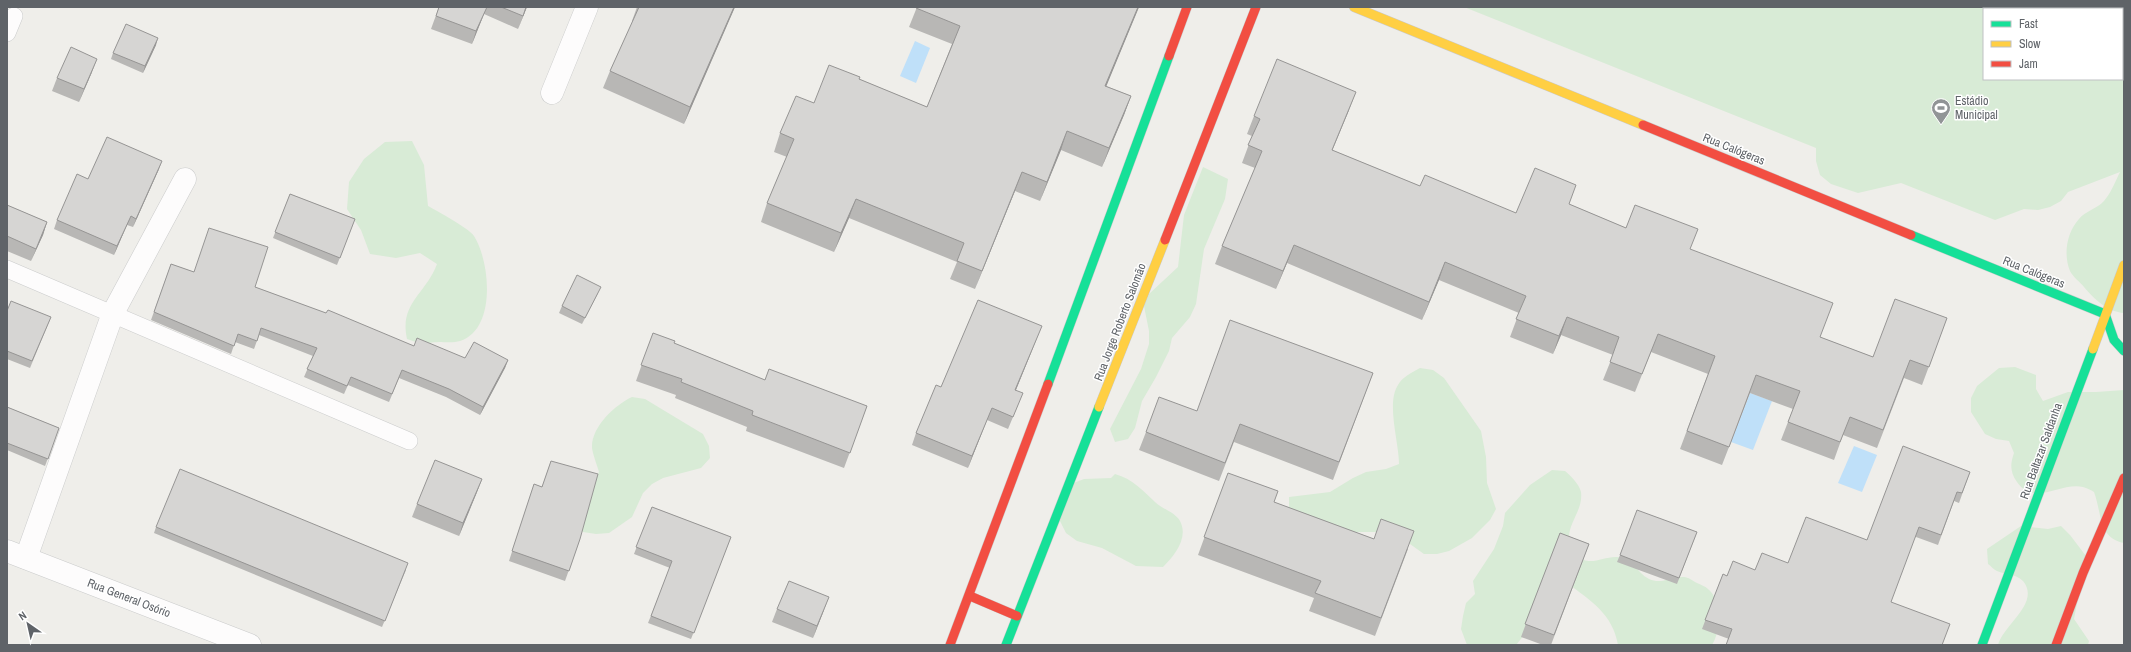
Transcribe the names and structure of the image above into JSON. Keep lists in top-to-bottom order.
{
  "streets": {
    "main road": ["Rua Calógeras", "Rua Jorge Roberto Salomão", "Rua Baltazar Saldanha"],
    "street": ["Rua General Osório"]
  },
  "crossings": [
    ["Rua Calógeras", "Rua Baltazar Saldanha"]
  ],
  "places": {
    "sports": ["Estádio Municipal"]
  },
  "legend": ["Fast", "Slow", "Jam"],
  "north": "top left"
}
